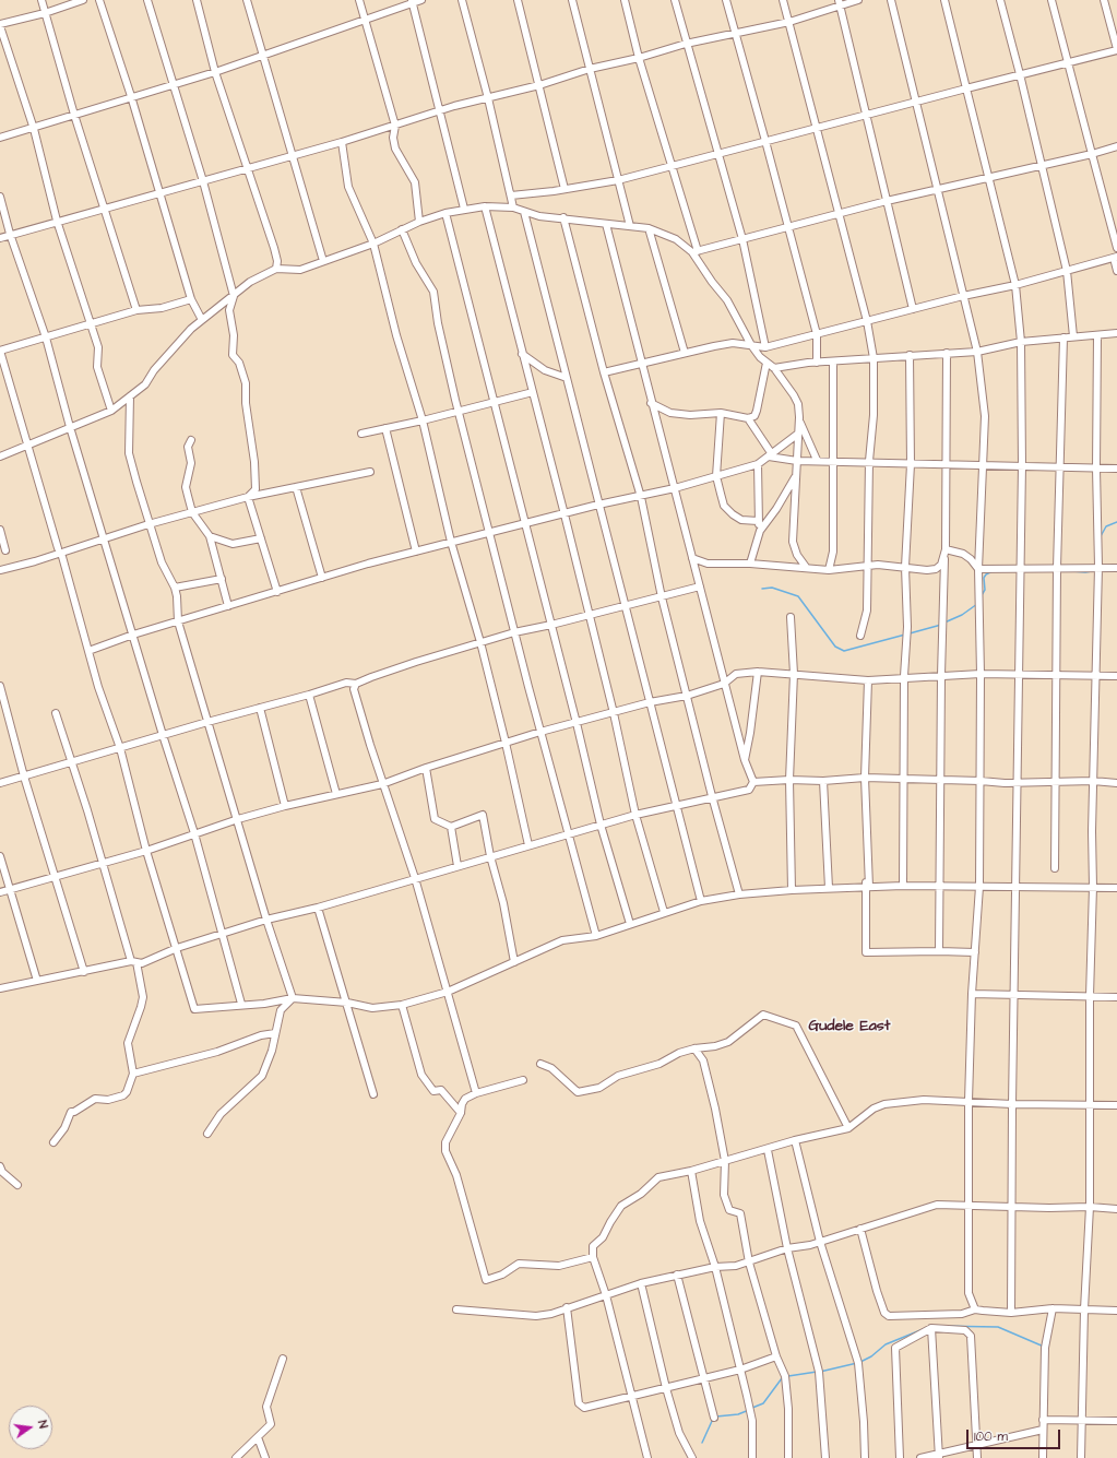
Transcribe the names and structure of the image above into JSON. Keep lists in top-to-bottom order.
{
  "districts": ["Gudele East"],
  "scale_bar": "100 m",
  "north": "right"
}
